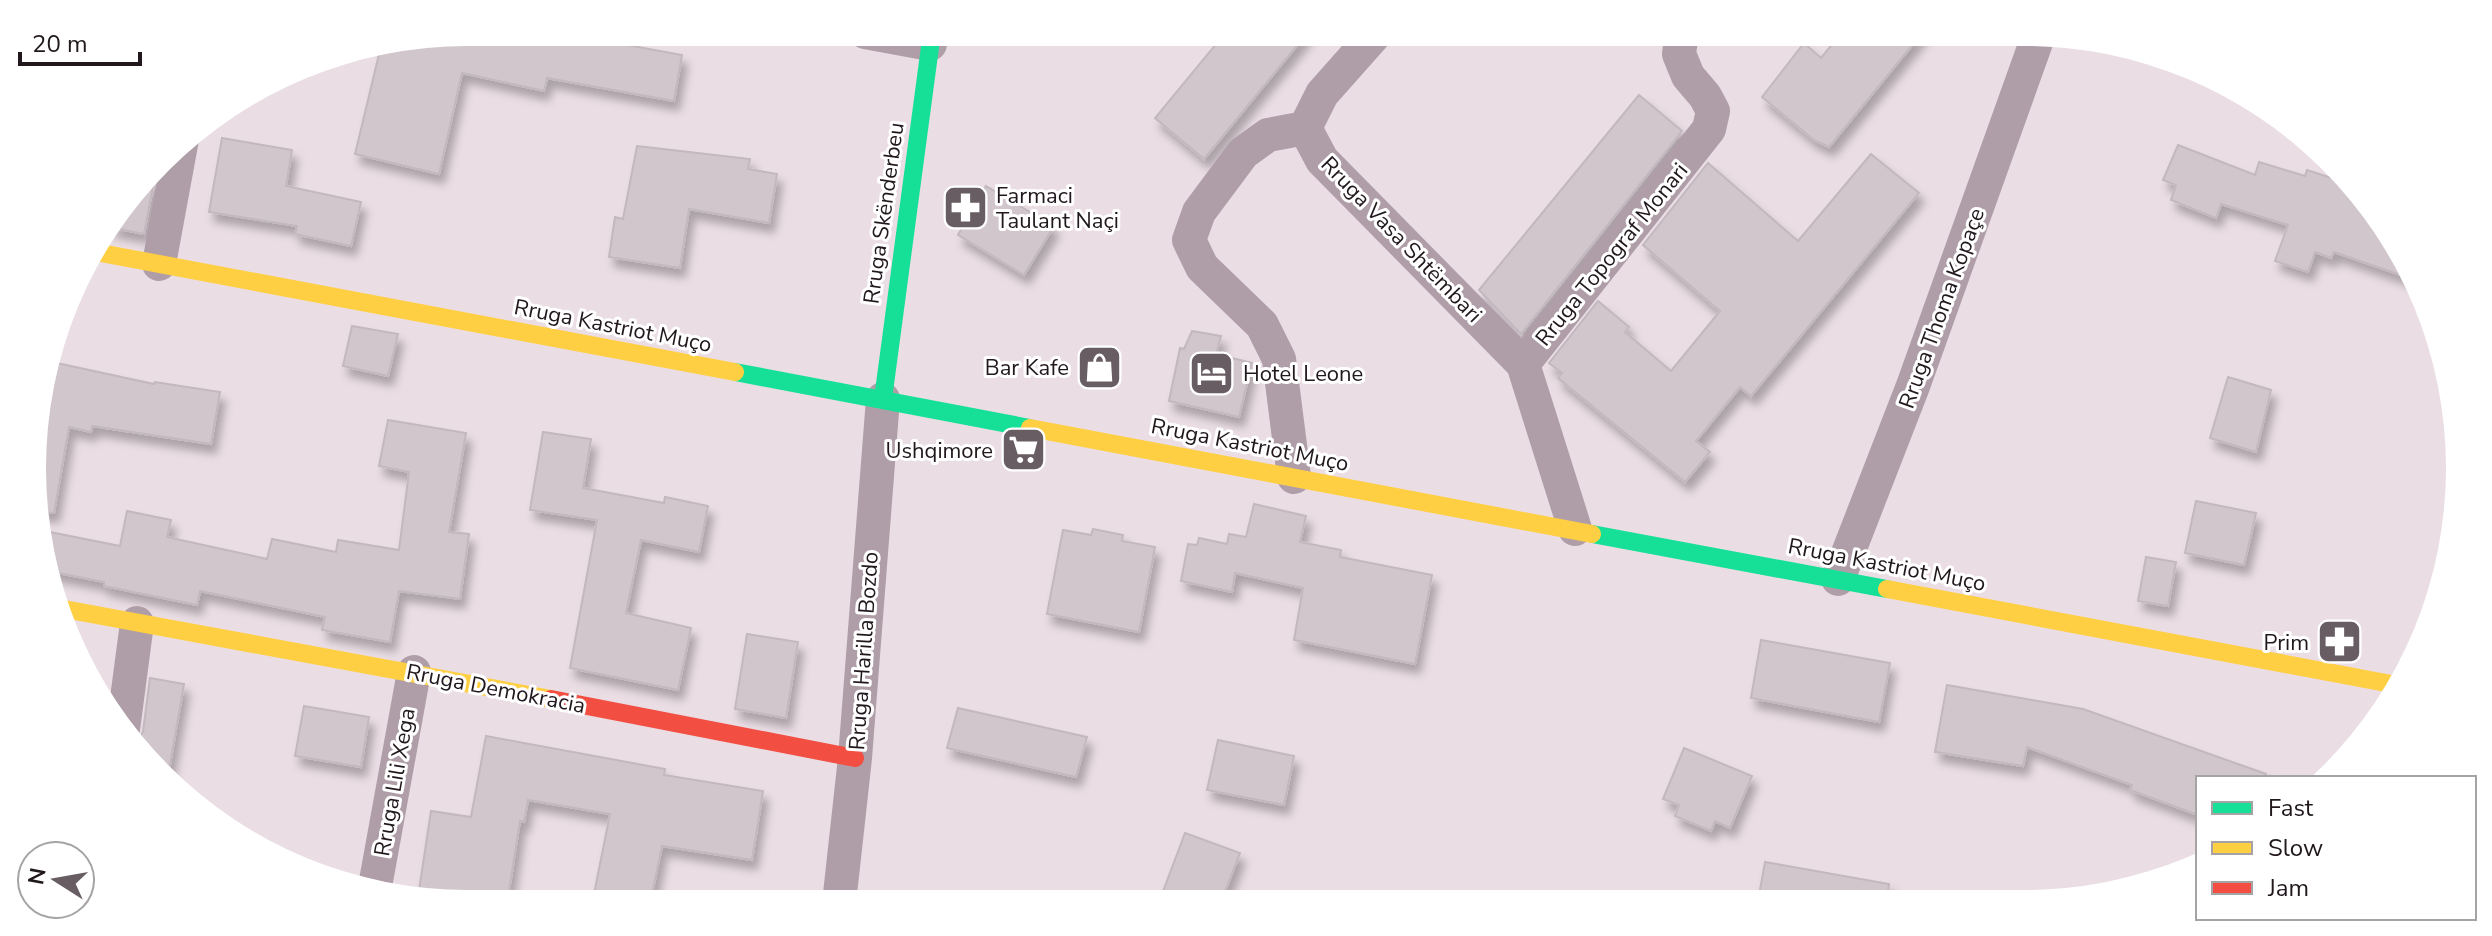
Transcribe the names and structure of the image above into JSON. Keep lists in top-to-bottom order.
{
  "streets": {
    "street": [
      "Rruga Skënderbeu",
      "Rruga Vasa Shtëmbari",
      "Rruga Topograf Monari",
      "Rruga Thoma Kopaçe",
      "Rruga Kastriot Muço",
      "Rruga Harilla Bozdo",
      "Rruga Demokracia",
      "Rruga Lili Xega"
    ]
  },
  "crossings": [
    ["Rruga Skënderbeu", "Rruga Kastriot Muço"],
    ["Rruga Skënderbeu", "Rruga Harilla Bozdo"],
    ["Rruga Vasa Shtëmbari", "Rruga Topograf Monari"],
    ["Rruga Topograf Monari", "Rruga Kastriot Muço"],
    ["Rruga Thoma Kopaçe", "Rruga Kastriot Muço"],
    ["Rruga Kastriot Muço", "Rruga Harilla Bozdo"],
    ["Rruga Harilla Bozdo", "Rruga Demokracia"],
    ["Rruga Demokracia", "Rruga Lili Xega"]
  ],
  "places": {
    "pharmacy": ["Farmaci Taulant Naçi", "Prim"],
    "shop": ["Bar Kafe"],
    "hotel": ["Hotel Leone"],
    "supermarket": ["Ushqimore"]
  },
  "legend": ["Fast", "Slow", "Jam"],
  "scale_bar": "20 m",
  "north": "left"
}
